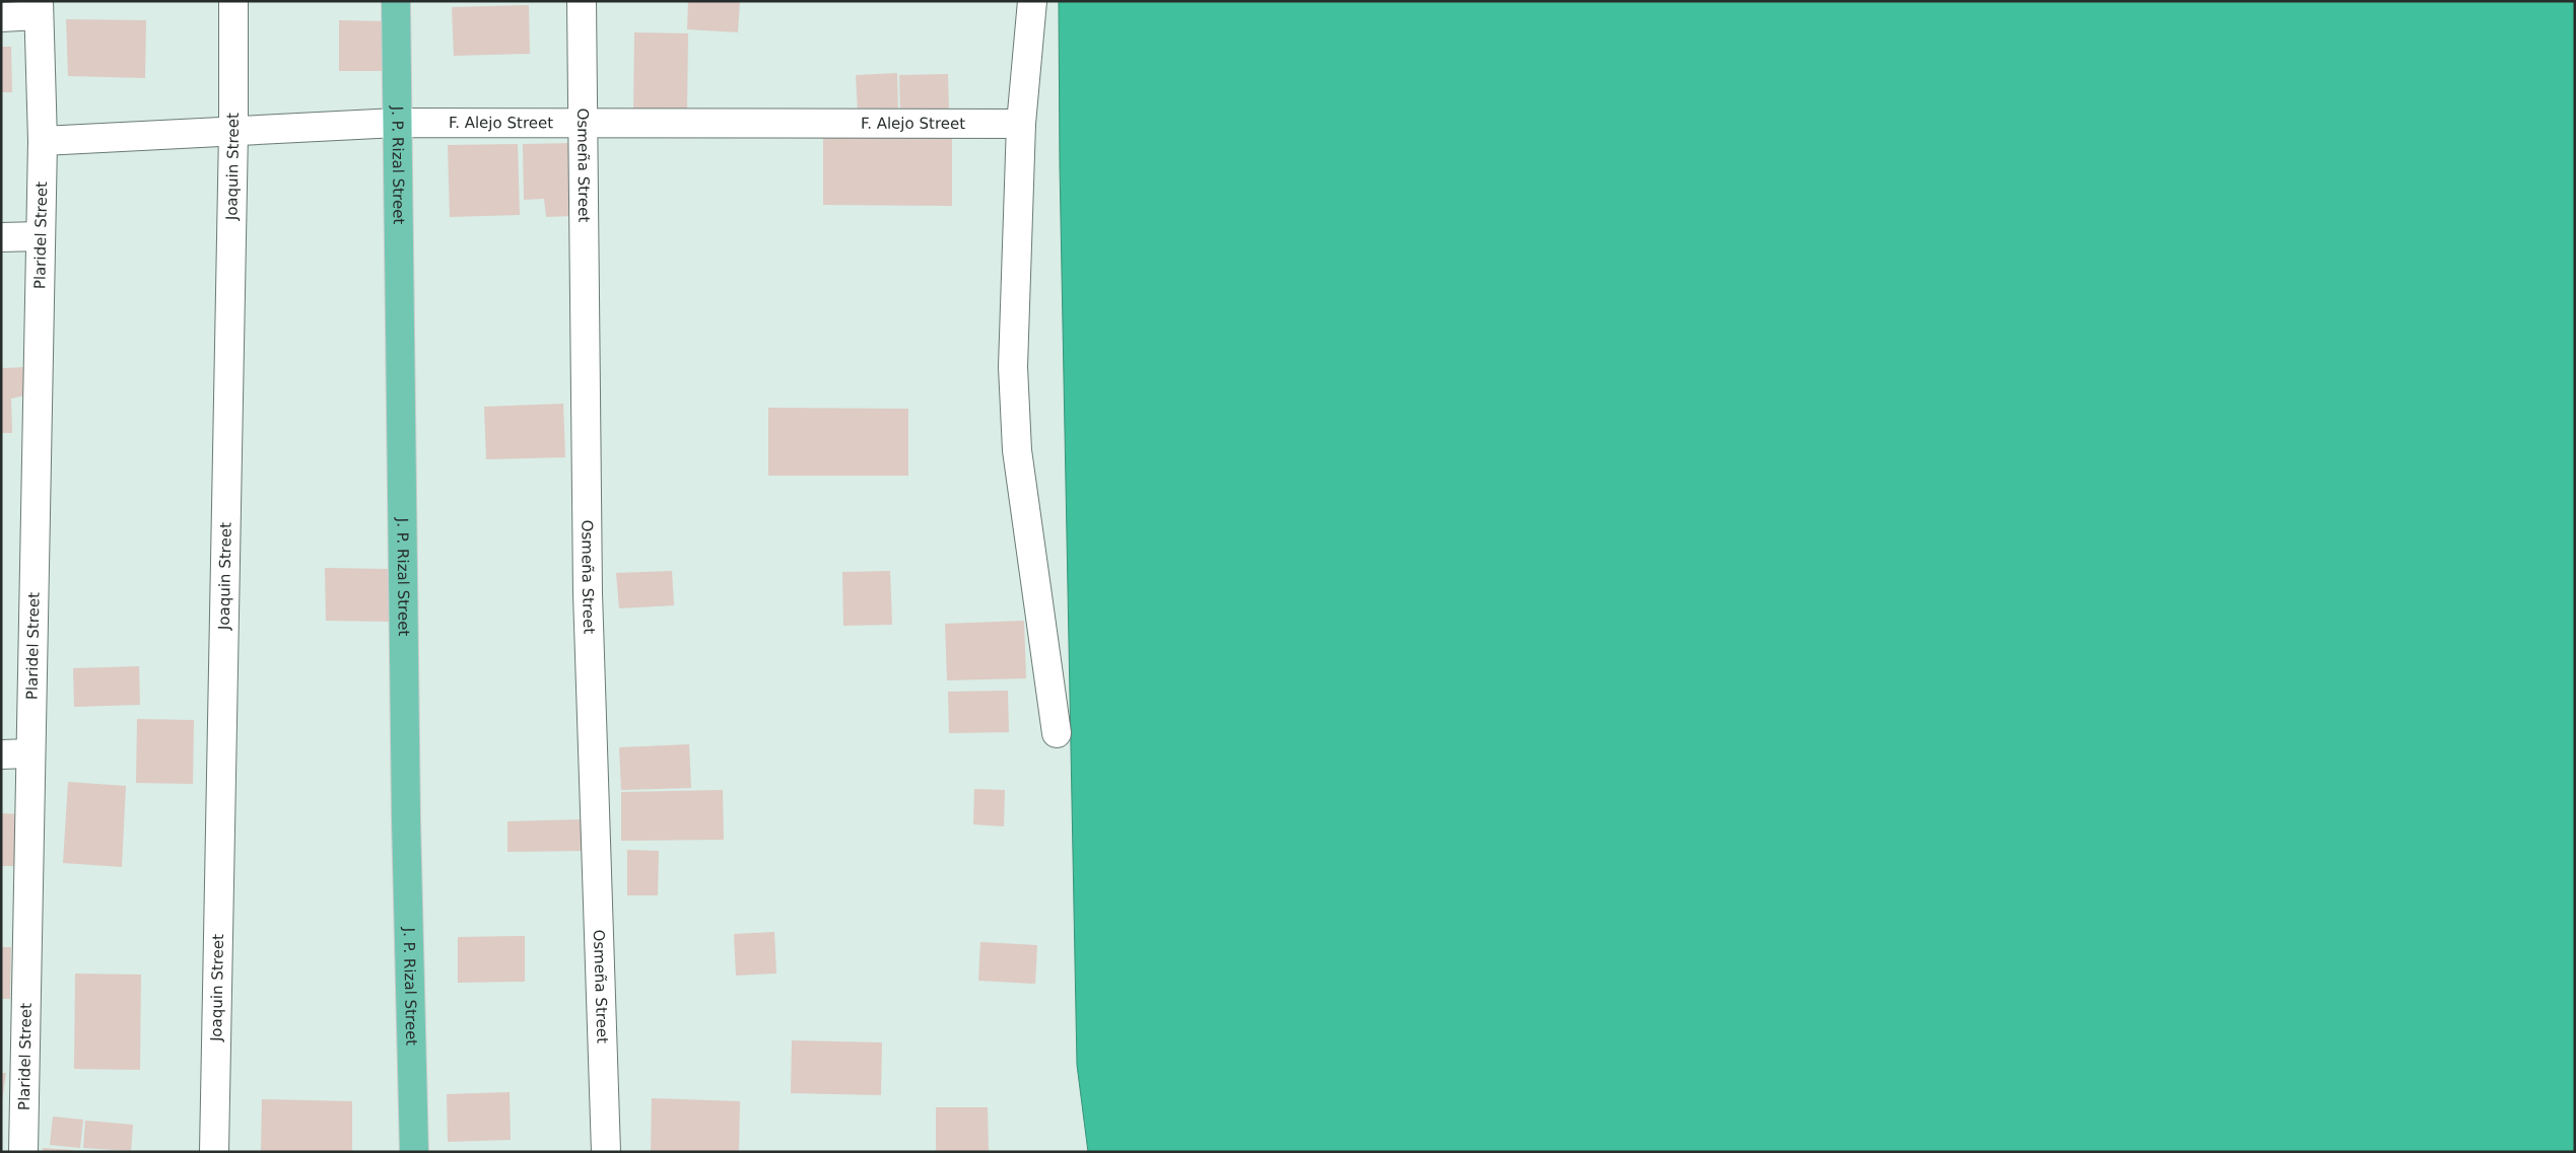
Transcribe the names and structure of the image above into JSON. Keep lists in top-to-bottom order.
{
  "streets": {
    "main road": ["J. P. Rizal Street"],
    "street": [
      "F. Alejo Street",
      "Joaquin Street",
      "Osmeña Street",
      "Plaridel Street"
    ]
  },
  "crossings": [
    ["F. Alejo Street", "Joaquin Street"],
    ["F. Alejo Street", "J. P. Rizal Street"],
    ["F. Alejo Street", "Osmeña Street"],
    ["F. Alejo Street", "Plaridel Street"]
  ]
}
